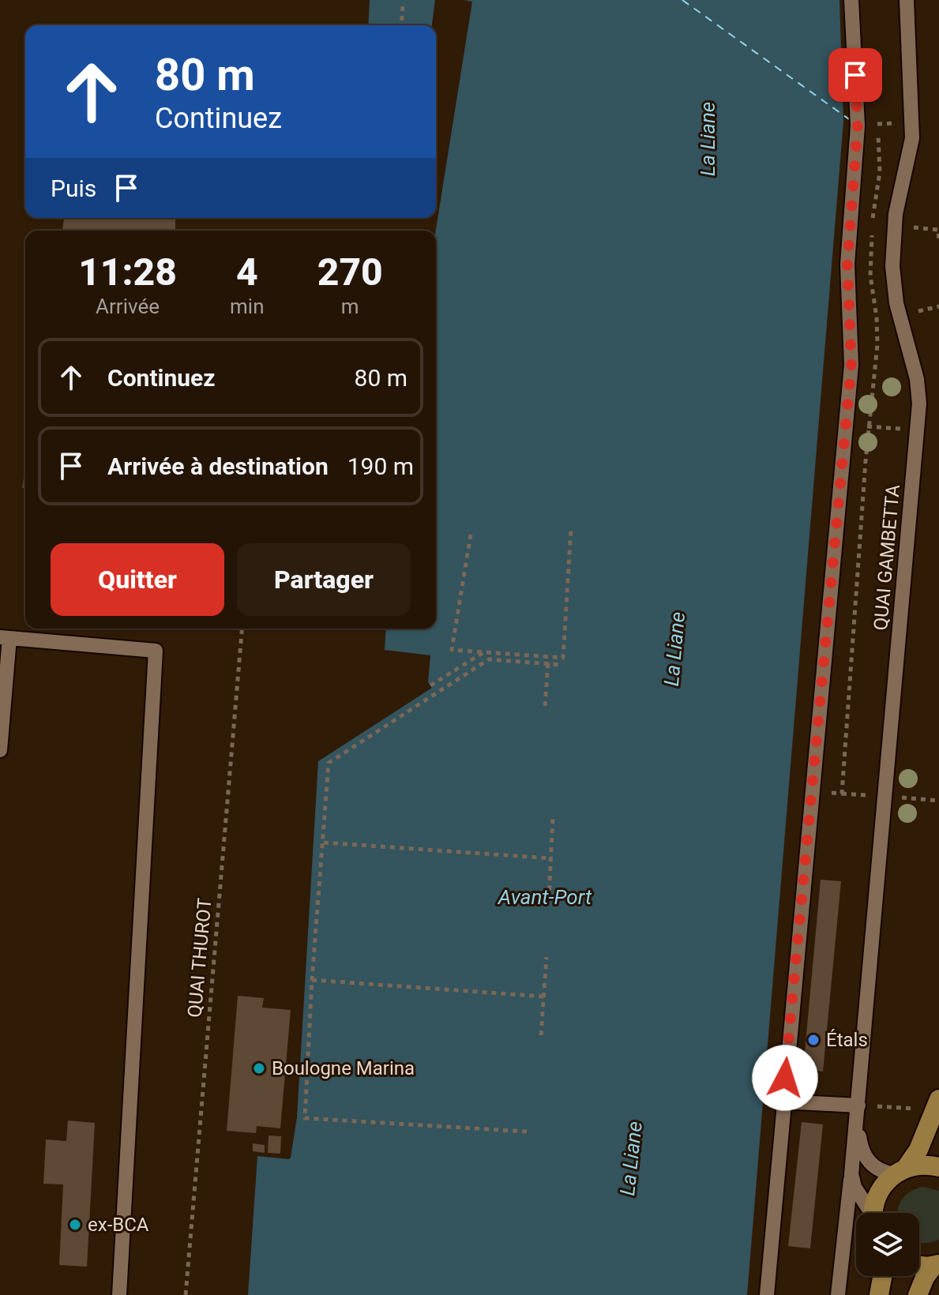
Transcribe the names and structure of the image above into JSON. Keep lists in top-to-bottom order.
{
  "streets": {
    "lane": ["QUAI GAMBETTA"],
    "path": ["QUAI THUROT"]
  },
  "water": ["La Liane", "Avant-Port"],
  "places": ["Étals", "Boulogne Marina", "ex-BCA"],
  "page": {
    "turn": ["80 m", "Continuez"],
    "then": "Puis",
    "eta": [
      "11:28",
      "Arrivée",
      "4",
      "min",
      "270",
      "m"
    ],
    "list": [
      {
        "name": "Continuez",
        "value": "80 m"
      },
      {
        "name": "Arrivée à destination",
        "value": "190 m"
      }
    ],
    "buttons": ["Quitter", "Partager"]
  }
}
